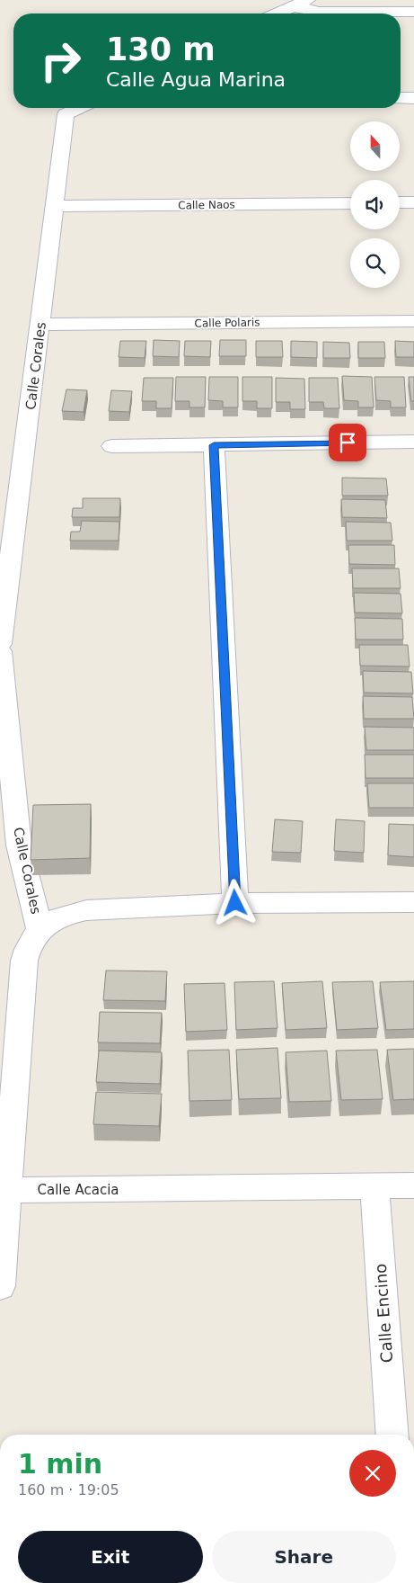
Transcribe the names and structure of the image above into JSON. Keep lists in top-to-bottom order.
{
  "streets": {
    "street": [
      "Calle Naos",
      "Calle Polaris",
      "Calle Corales",
      "Calle Acacia",
      "Calle Encino"
    ]
  },
  "crossings": [
    ["Calle Naos", "Calle Corales"],
    ["Calle Polaris", "Calle Corales"],
    ["Calle Acacia", "Calle Encino"]
  ],
  "north": "top",
  "page": {
    "turn": ["130 m", "Calle Agua Marina"],
    "heading": ["1 min", "160 m · 19:05"],
    "buttons": ["Exit", "Share"]
  }
}
